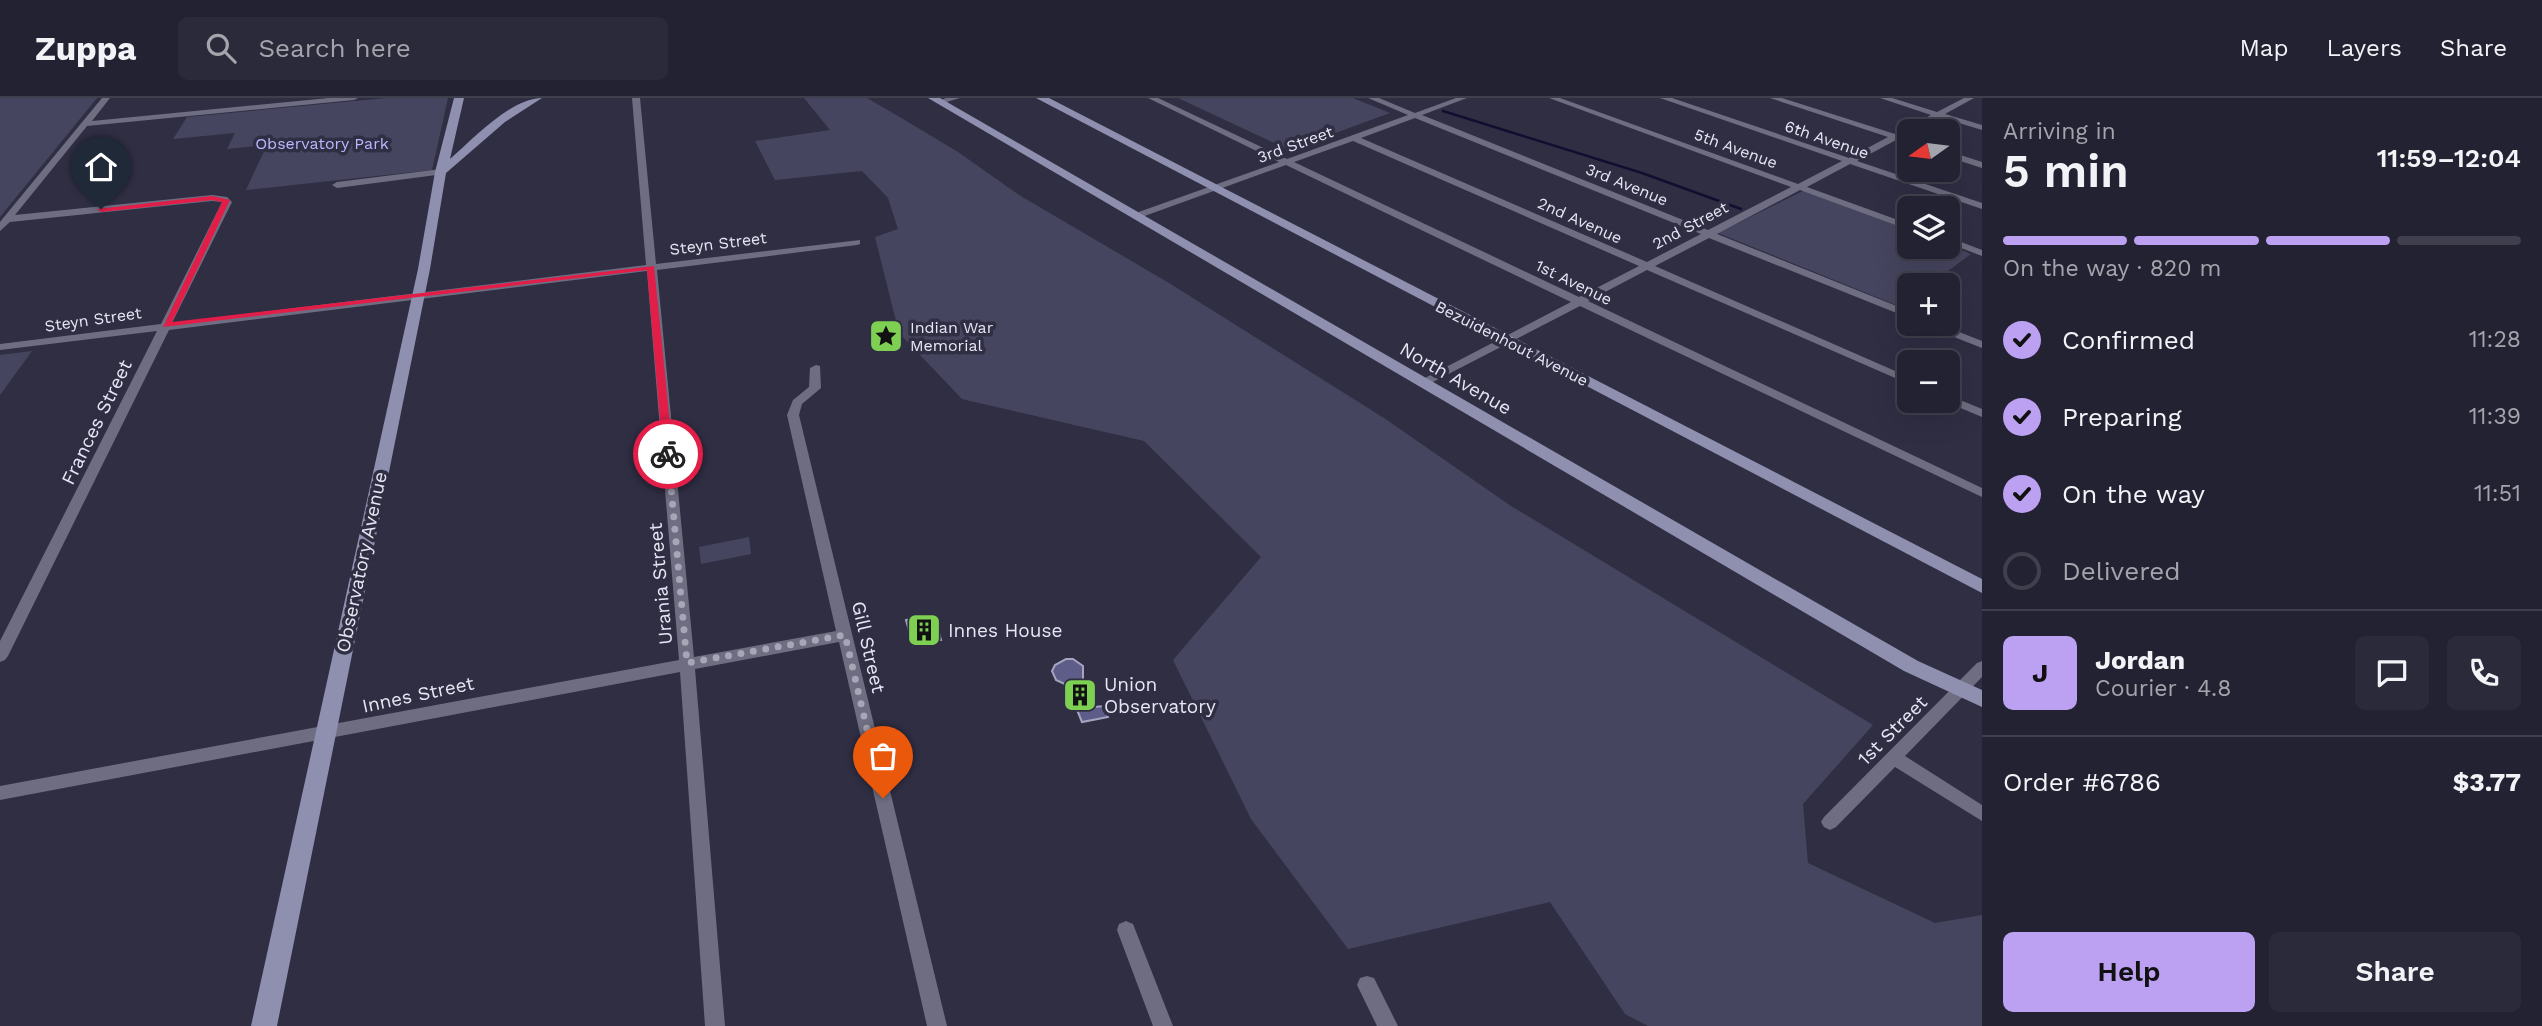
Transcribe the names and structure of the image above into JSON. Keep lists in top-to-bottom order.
{
  "streets": {
    "street": [
      "6th Avenue",
      "3rd Street",
      "5th Avenue",
      "3rd Avenue",
      "2nd Avenue",
      "2nd Street",
      "Steyn Street",
      "1st Avenue",
      "Bezuidenhout Avenue",
      "North Avenue",
      "Frances Street",
      "Observatory Avenue",
      "Urania Street",
      "Gill Street",
      "Innes Street",
      "1st Street"
    ]
  },
  "crossings": [
    ["6th Avenue", "2nd Street"],
    ["3rd Street", "3rd Avenue"],
    ["3rd Street", "2nd Avenue"],
    ["3rd Street", "1st Avenue"],
    ["3rd Street", "Bezuidenhout Avenue"],
    ["3rd Street", "North Avenue"],
    ["5th Avenue", "2nd Street"],
    ["3rd Avenue", "2nd Street"],
    ["2nd Avenue", "2nd Street"],
    ["2nd Street", "1st Avenue"],
    ["2nd Street", "Bezuidenhout Avenue"],
    ["2nd Street", "North Avenue"],
    ["Steyn Street", "Frances Street"],
    ["Steyn Street", "Observatory Avenue"],
    ["Steyn Street", "Urania Street"],
    ["North Avenue", "1st Street"],
    ["Observatory Avenue", "Innes Street"],
    ["Urania Street", "Innes Street"],
    ["Gill Street", "Innes Street"]
  ],
  "parks": ["Observatory Park"],
  "places": {
    "place": ["Indian War Memorial"],
    "building": ["Innes House", "Union Observatory"]
  },
  "north": "left",
  "page": {
    "header": "Zuppa",
    "search": "Search here",
    "nav": ["Map", "Layers", "Share"],
    "heading": ["5 min", "Arriving in", "11:59–12:04"],
    "panel": [
      "Jordan",
      "Courier · 4.8",
      "Order #6786",
      "$3.77"
    ],
    "map_buttons": ["+", "−"],
    "bar": "On the way · 820 m",
    "list": [
      ["Confirmed", "11:28"],
      ["Preparing", "11:39"],
      ["On the way", "11:51"],
      "Delivered"
    ],
    "round": "J",
    "buttons": ["Help", "Share"]
  }
}
